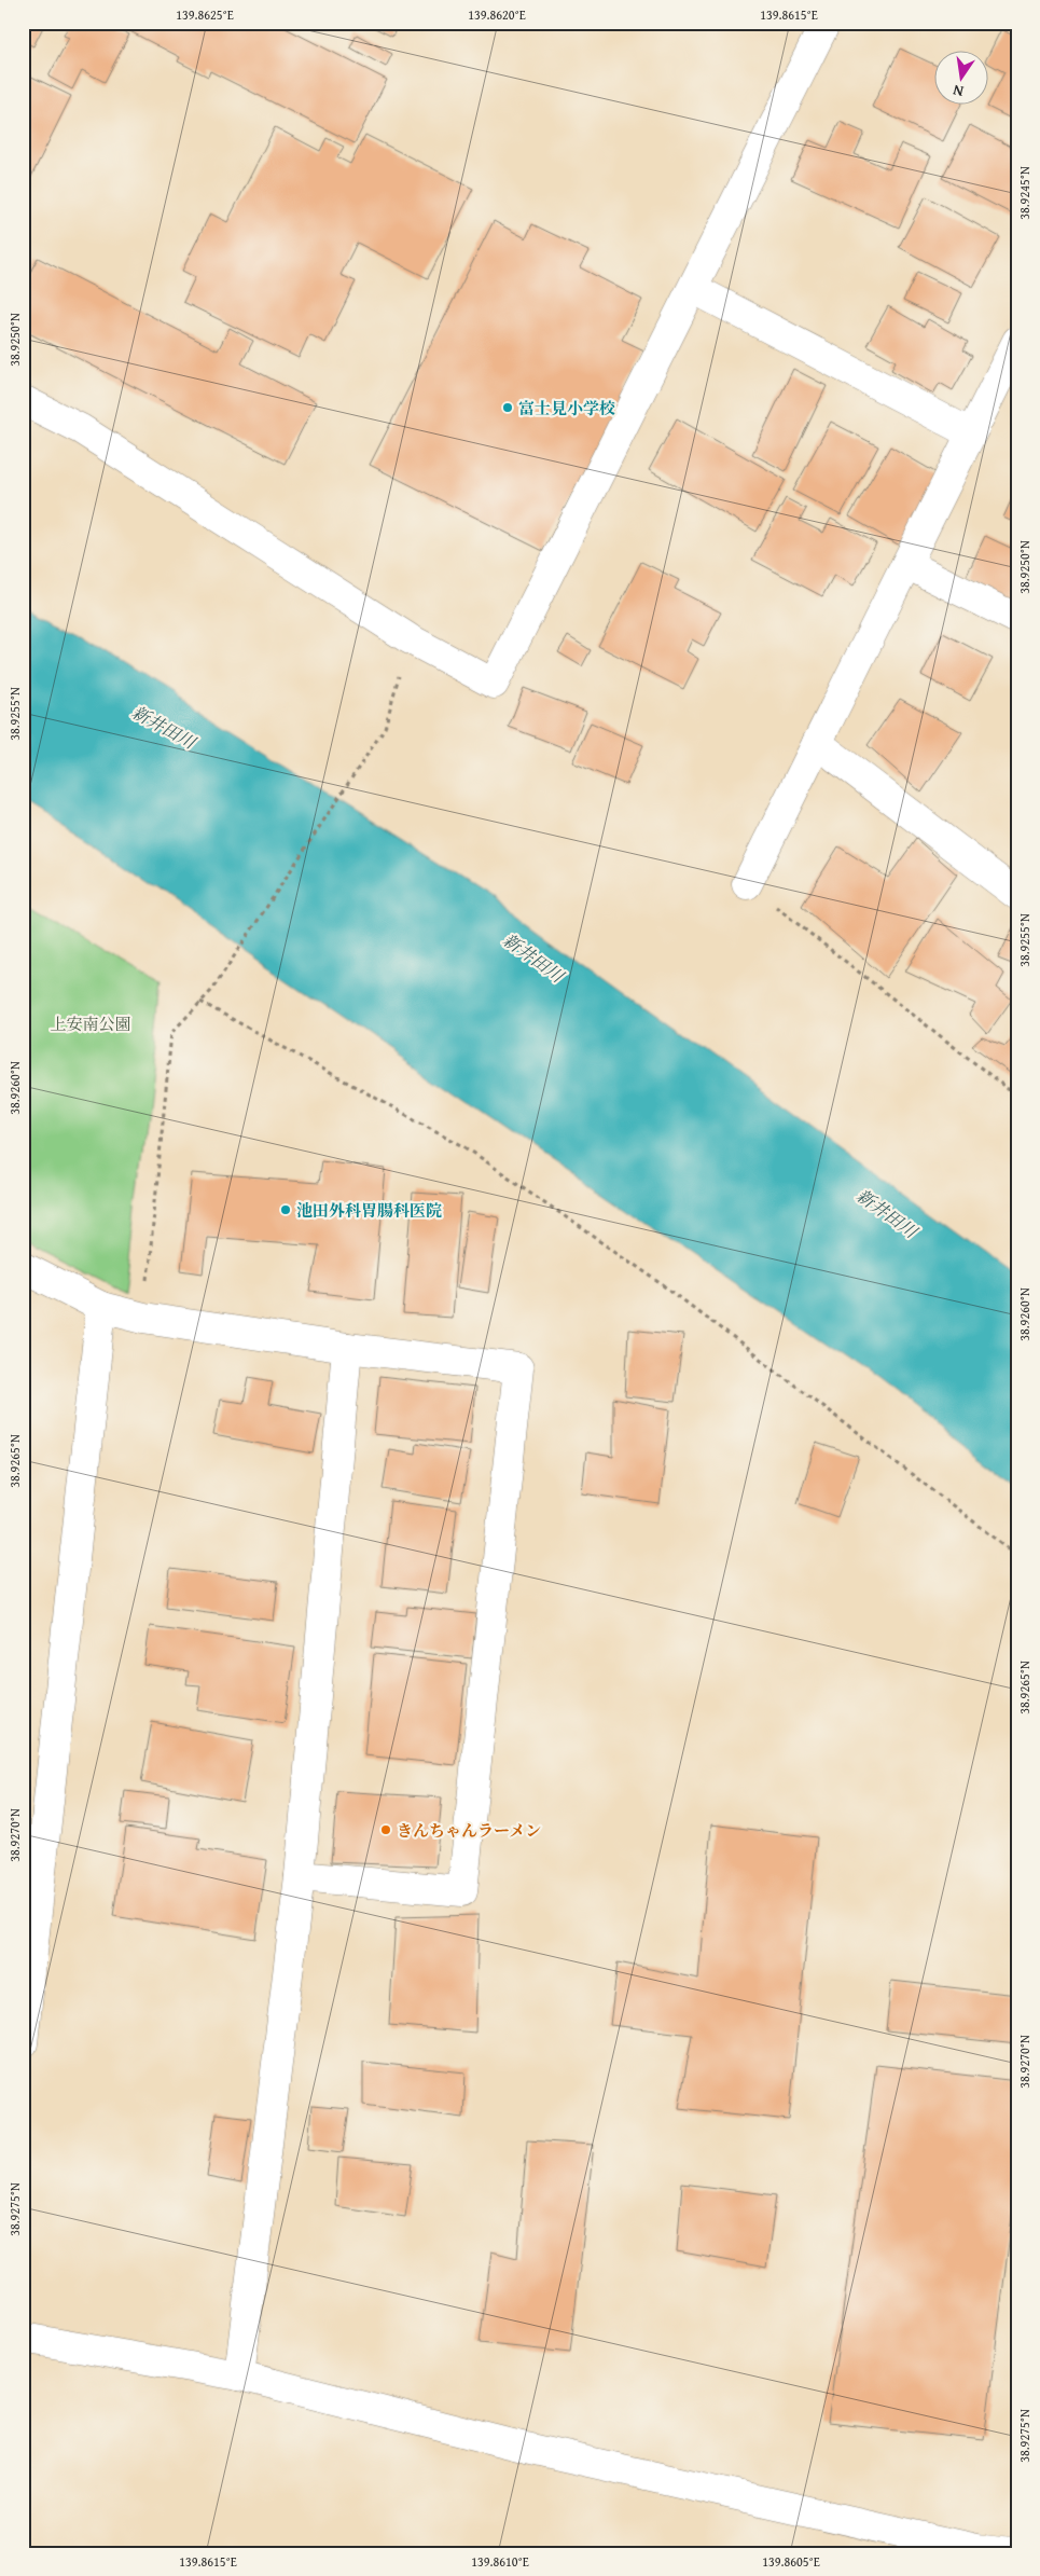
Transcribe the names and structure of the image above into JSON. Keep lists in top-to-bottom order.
{
  "water": ["新井田川"],
  "parks": ["上安南公園"],
  "places": ["富士見小学校", "池田外科胃腸科医院", "きんちゃんラーメン"],
  "north": "bottom",
  "coordinates": [
    "139.8625°E",
    "139.8620°E",
    "139.8615°E",
    "38.9245°N",
    "38.9250°N",
    "38.9255°N",
    "38.9260°N",
    "38.9265°N",
    "38.9270°N",
    "38.9275°N",
    "139.8610°E",
    "139.8605°E"
  ]
}
